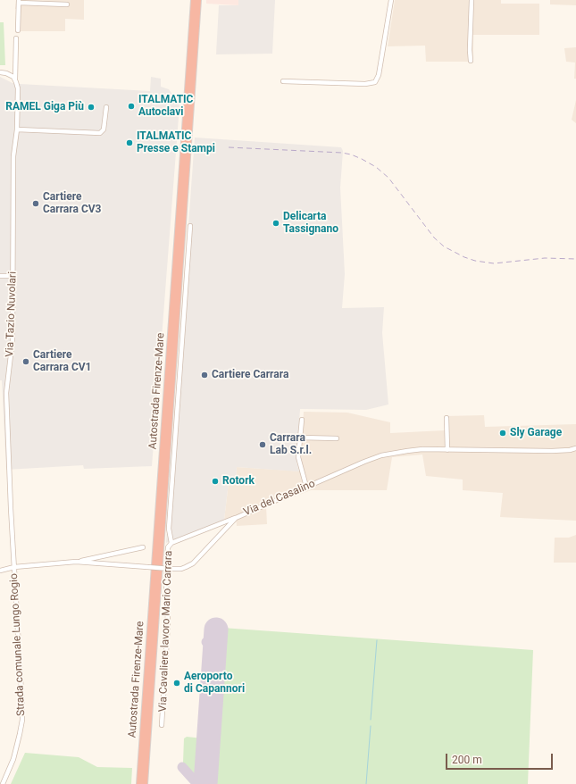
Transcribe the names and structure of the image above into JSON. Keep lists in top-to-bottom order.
{
  "streets": {
    "highway": ["Autostrada Firenze-Mare"],
    "street": [
      "Via Tazio Nuvolari",
      "Via del Casalino",
      "Via Cavaliere lavoro Mario Carrara",
      "Strada comunale Lungo Rogio"
    ]
  },
  "crossings": [
    ["Via Tazio Nuvolari", "Via del Casalino"],
    ["Via Tazio Nuvolari", "Strada comunale Lungo Rogio"],
    ["Via del Casalino", "Via Cavaliere lavoro Mario Carrara"],
    ["Via del Casalino", "Strada comunale Lungo Rogio"]
  ],
  "places": [
    "ITALMATIC Autoclavi",
    "RAMEL Giga Più",
    "ITALMATIC Presse e Stampi",
    "Cartiere Carrara CV3",
    "Delicarta Tassignano",
    "Cartiere Carrara CV1",
    "Cartiere Carrara",
    "Sly Garage",
    "Carrara Lab S.r.l.",
    "Rotork",
    "Aeroporto di Capannori"
  ],
  "scale_bar": "200 m"
}
